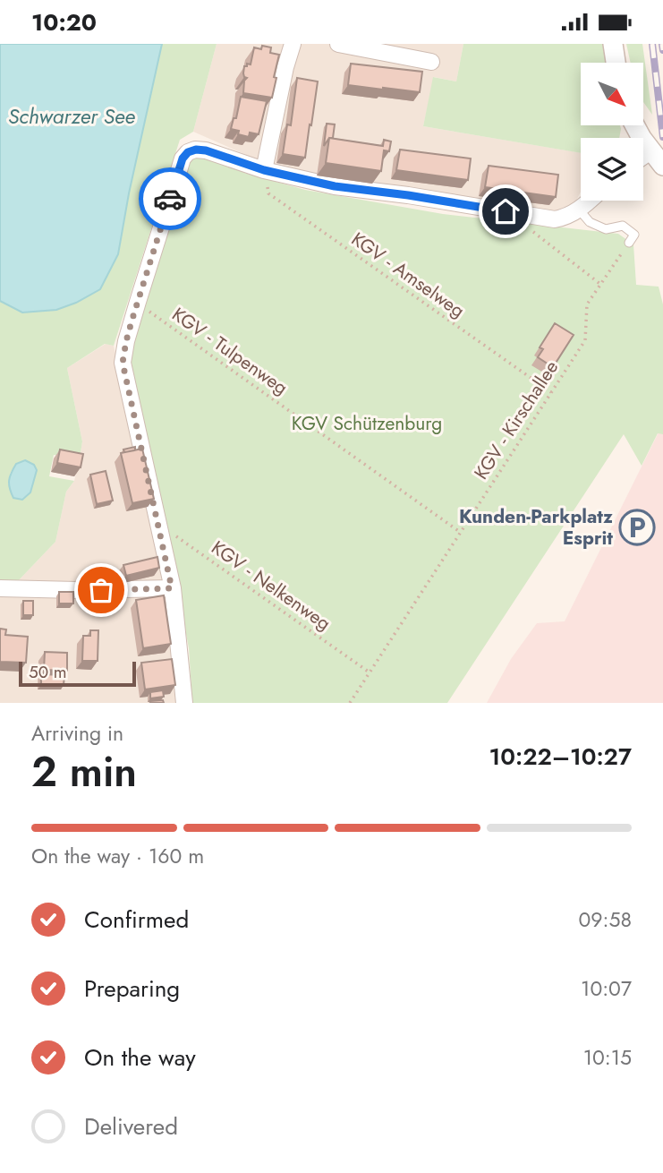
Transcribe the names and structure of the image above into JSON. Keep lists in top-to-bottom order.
{
  "streets": {
    "path": [
      "KGV - Amselweg",
      "KGV - Tulpenweg",
      "KGV - Kirschallee",
      "KGV - Nelkenweg"
    ]
  },
  "crossings": [
    ["KGV - Amselweg", "KGV - Kirschallee"],
    ["KGV - Tulpenweg", "KGV - Kirschallee"],
    ["KGV - Kirschallee", "KGV - Nelkenweg"]
  ],
  "water": ["Schwarzer See"],
  "parks": ["KGV Schützenburg"],
  "places": {
    "parking": ["Kunden-Parkplatz Esprit"]
  },
  "scale_bar": "50 m",
  "north": "bottom right",
  "page": {
    "status": "10:20",
    "scale": "50 m",
    "heading": ["2 min", "Arriving in", "10:22–10:27"],
    "bar": "On the way · 160 m",
    "list": [
      ["Confirmed", "09:58"],
      ["Preparing", "10:07"],
      ["On the way", "10:15"],
      "Delivered"
    ]
  }
}
